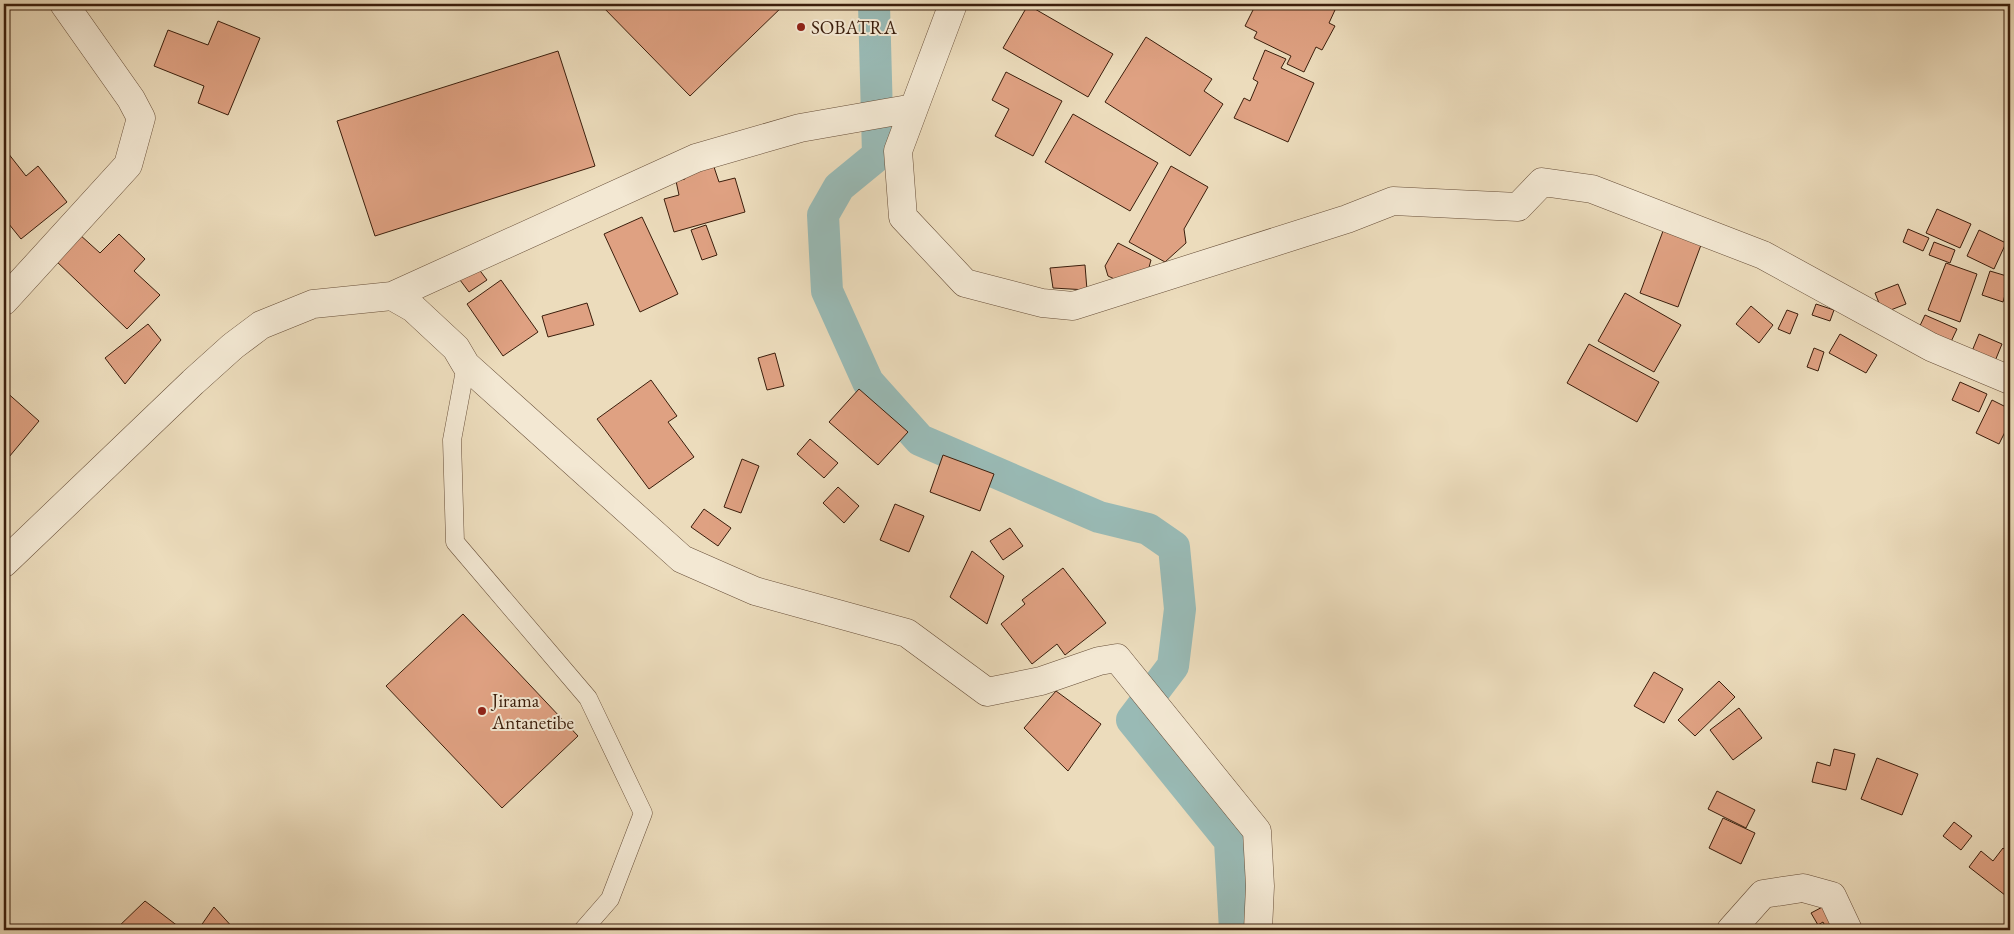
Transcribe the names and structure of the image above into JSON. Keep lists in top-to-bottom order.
{
  "places": ["SOBATRA", "Jirama Antanetibe"]
}
